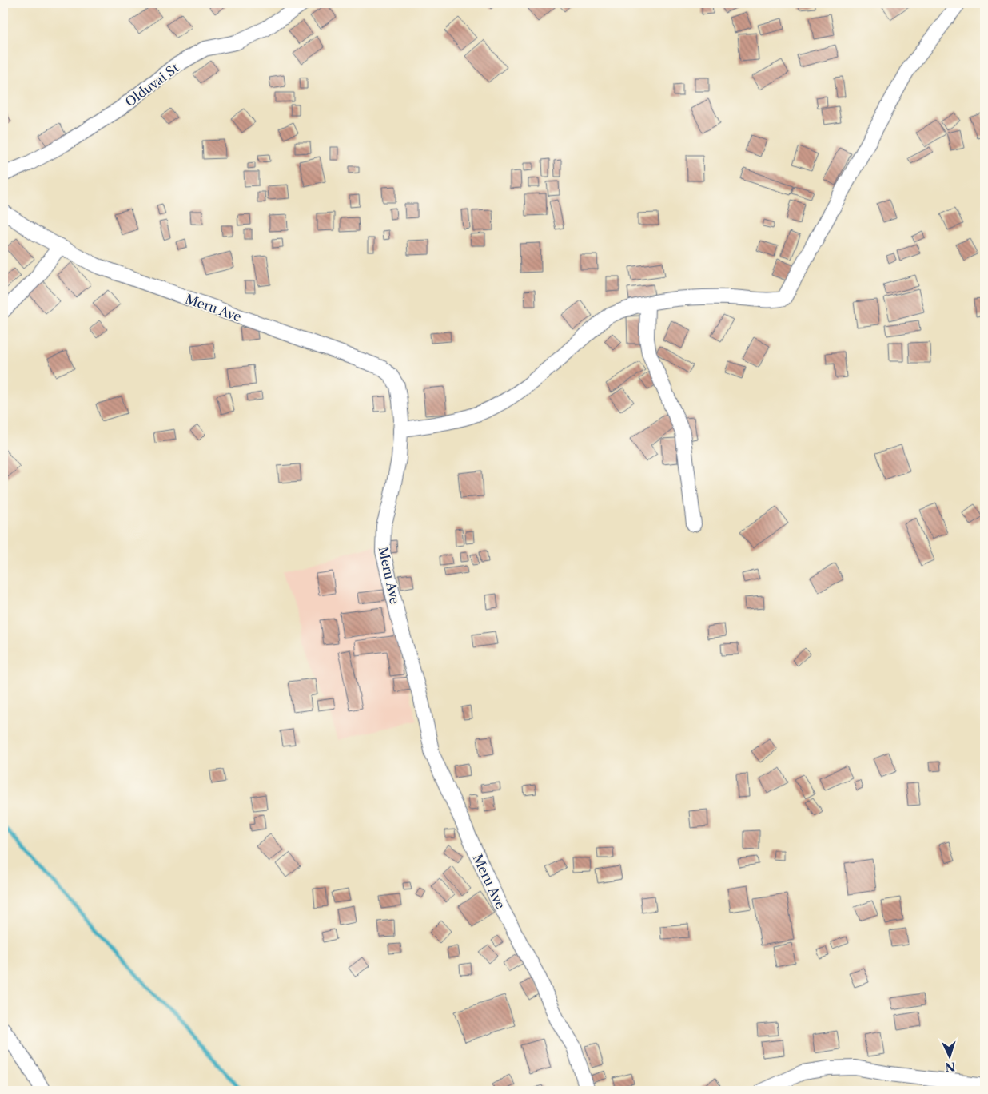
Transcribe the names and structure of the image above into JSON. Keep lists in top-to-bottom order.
{
  "streets": {
    "street": ["Olduvai St", "Meru Ave"]
  },
  "north": "bottom"
}
